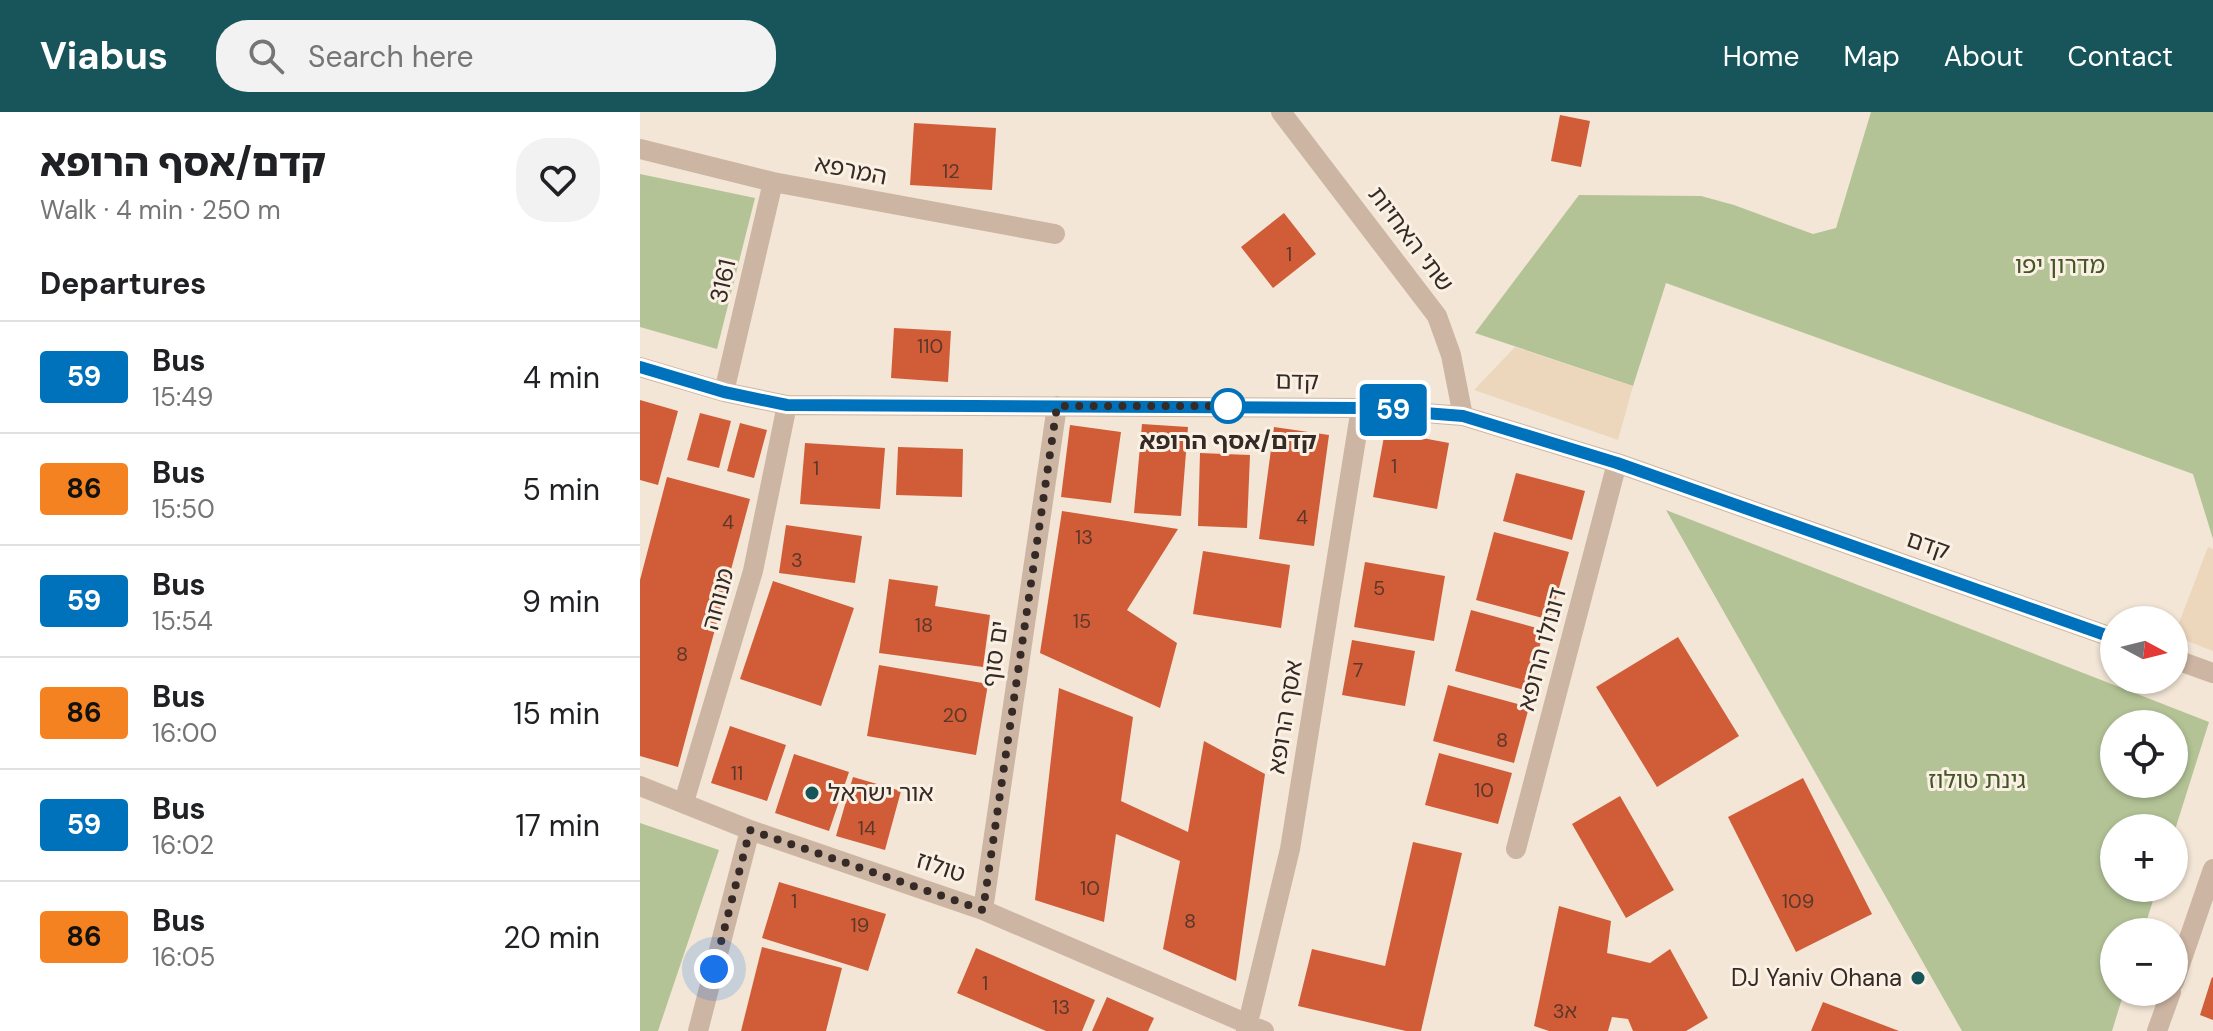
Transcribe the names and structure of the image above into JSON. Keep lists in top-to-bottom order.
{
  "streets": {
    "street": [
      "המרפא",
      "שתי האחיות",
      "3161",
      "קדם",
      "מנוחה",
      "דונולו הרופא",
      "ים סוף",
      "אסף הרופא",
      "טולוז"
    ]
  },
  "crossings": [
    ["המרפא", "3161"],
    ["שתי האחיות", "קדם"],
    ["3161", "קדם"],
    ["קדם", "מנוחה"],
    ["קדם", "דונולו הרופא"],
    ["קדם", "ים סוף"],
    ["קדם", "אסף הרופא"],
    ["מנוחה", "טולוז"],
    ["ים סוף", "טולוז"],
    ["אסף הרופא", "טולוז"]
  ],
  "parks": ["מדרון יפו", "גינת טולוז"],
  "places": ["קדם/אסף הרופא", "אור ישראל", "DJ Yaniv Ohana"],
  "lines": ["bus line 59"],
  "house_numbers": [
    "12",
    "1",
    "110",
    "1",
    "1",
    "4",
    "4",
    "13",
    "3",
    "5",
    "15",
    "18",
    "8",
    "7",
    "20",
    "8",
    "11",
    "10",
    "14",
    "10",
    "1",
    "109",
    "8",
    "19",
    "1",
    "13",
    "3א"
  ],
  "north": "right",
  "page": {
    "header": "Viabus",
    "search": "Search here",
    "nav": [
      "Home",
      "Map",
      "About",
      "Contact"
    ],
    "heading": [
      ["קדם/אסף הרופא", "Walk · 4 min · 250 m"],
      "Departures"
    ],
    "on_map": "59",
    "list": [
      {
        "mark": "59",
        "name": "Bus",
        "note": "15:49",
        "value": "4 min"
      },
      {
        "mark": "86",
        "name": "Bus",
        "note": "15:50",
        "value": "5 min"
      },
      {
        "mark": "59",
        "name": "Bus",
        "note": "15:54",
        "value": "9 min"
      },
      {
        "mark": "86",
        "name": "Bus",
        "note": "16:00",
        "value": "15 min"
      },
      {
        "mark": "59",
        "name": "Bus",
        "note": "16:02",
        "value": "17 min"
      },
      {
        "mark": "86",
        "name": "Bus",
        "note": "16:05",
        "value": "20 min"
      }
    ],
    "map_buttons": ["+", "−"]
  }
}
